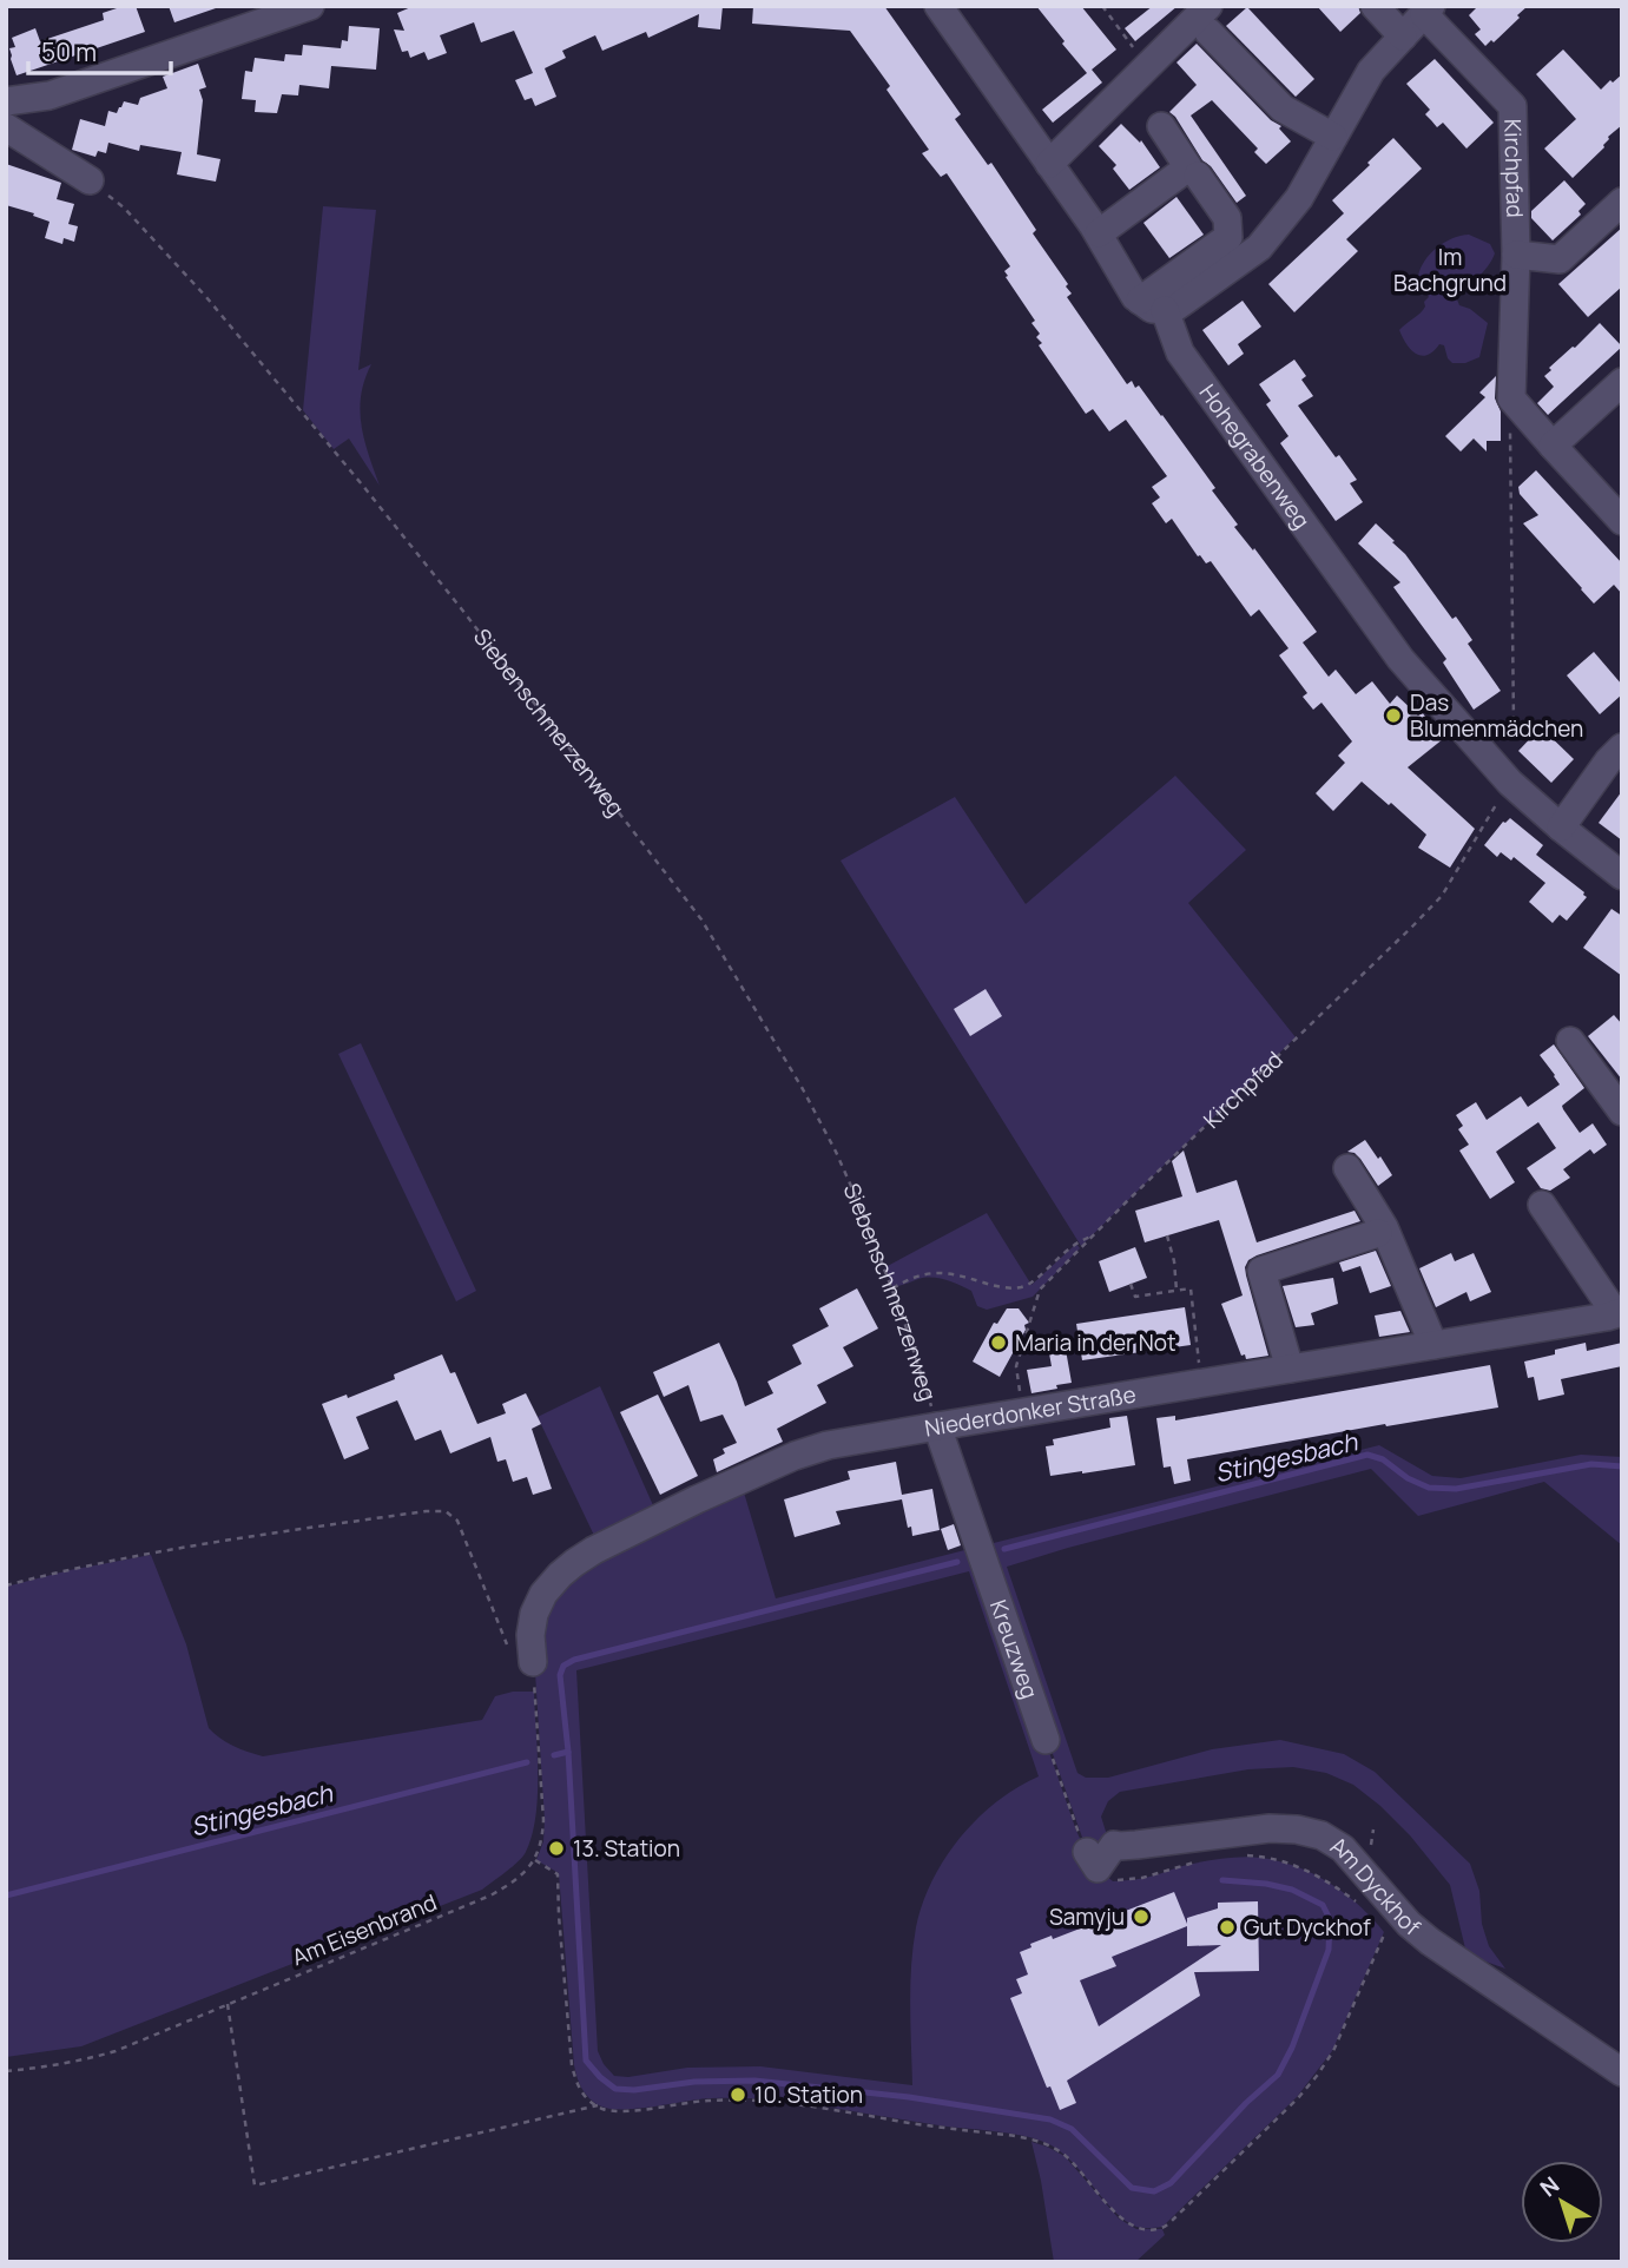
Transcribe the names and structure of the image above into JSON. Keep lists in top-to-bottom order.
{
  "streets": {
    "street": [
      "Kirchpfad",
      "Hohegrabenweg",
      "Niederdonker Straße",
      "Kreuzweg",
      "Am Dyckhof"
    ],
    "path": ["Siebenschmerzenweg", "Am Eisenbrand"]
  },
  "crossings": [
    ["Kirchpfad", "Hohegrabenweg"],
    ["Kirchpfad", "Niederdonker Straße"],
    ["Siebenschmerzenweg", "Niederdonker Straße"],
    ["Siebenschmerzenweg", "Kreuzweg"],
    ["Niederdonker Straße", "Kreuzweg"]
  ],
  "water": ["Stingesbach"],
  "parks": ["Im Bachgrund"],
  "places": [
    "Das Blumenmädchen",
    "Maria in der Not",
    "13. Station",
    "Samyju",
    "Gut Dyckhof",
    "10. Station"
  ],
  "scale_bar": "50 m",
  "north": "top left"
}
